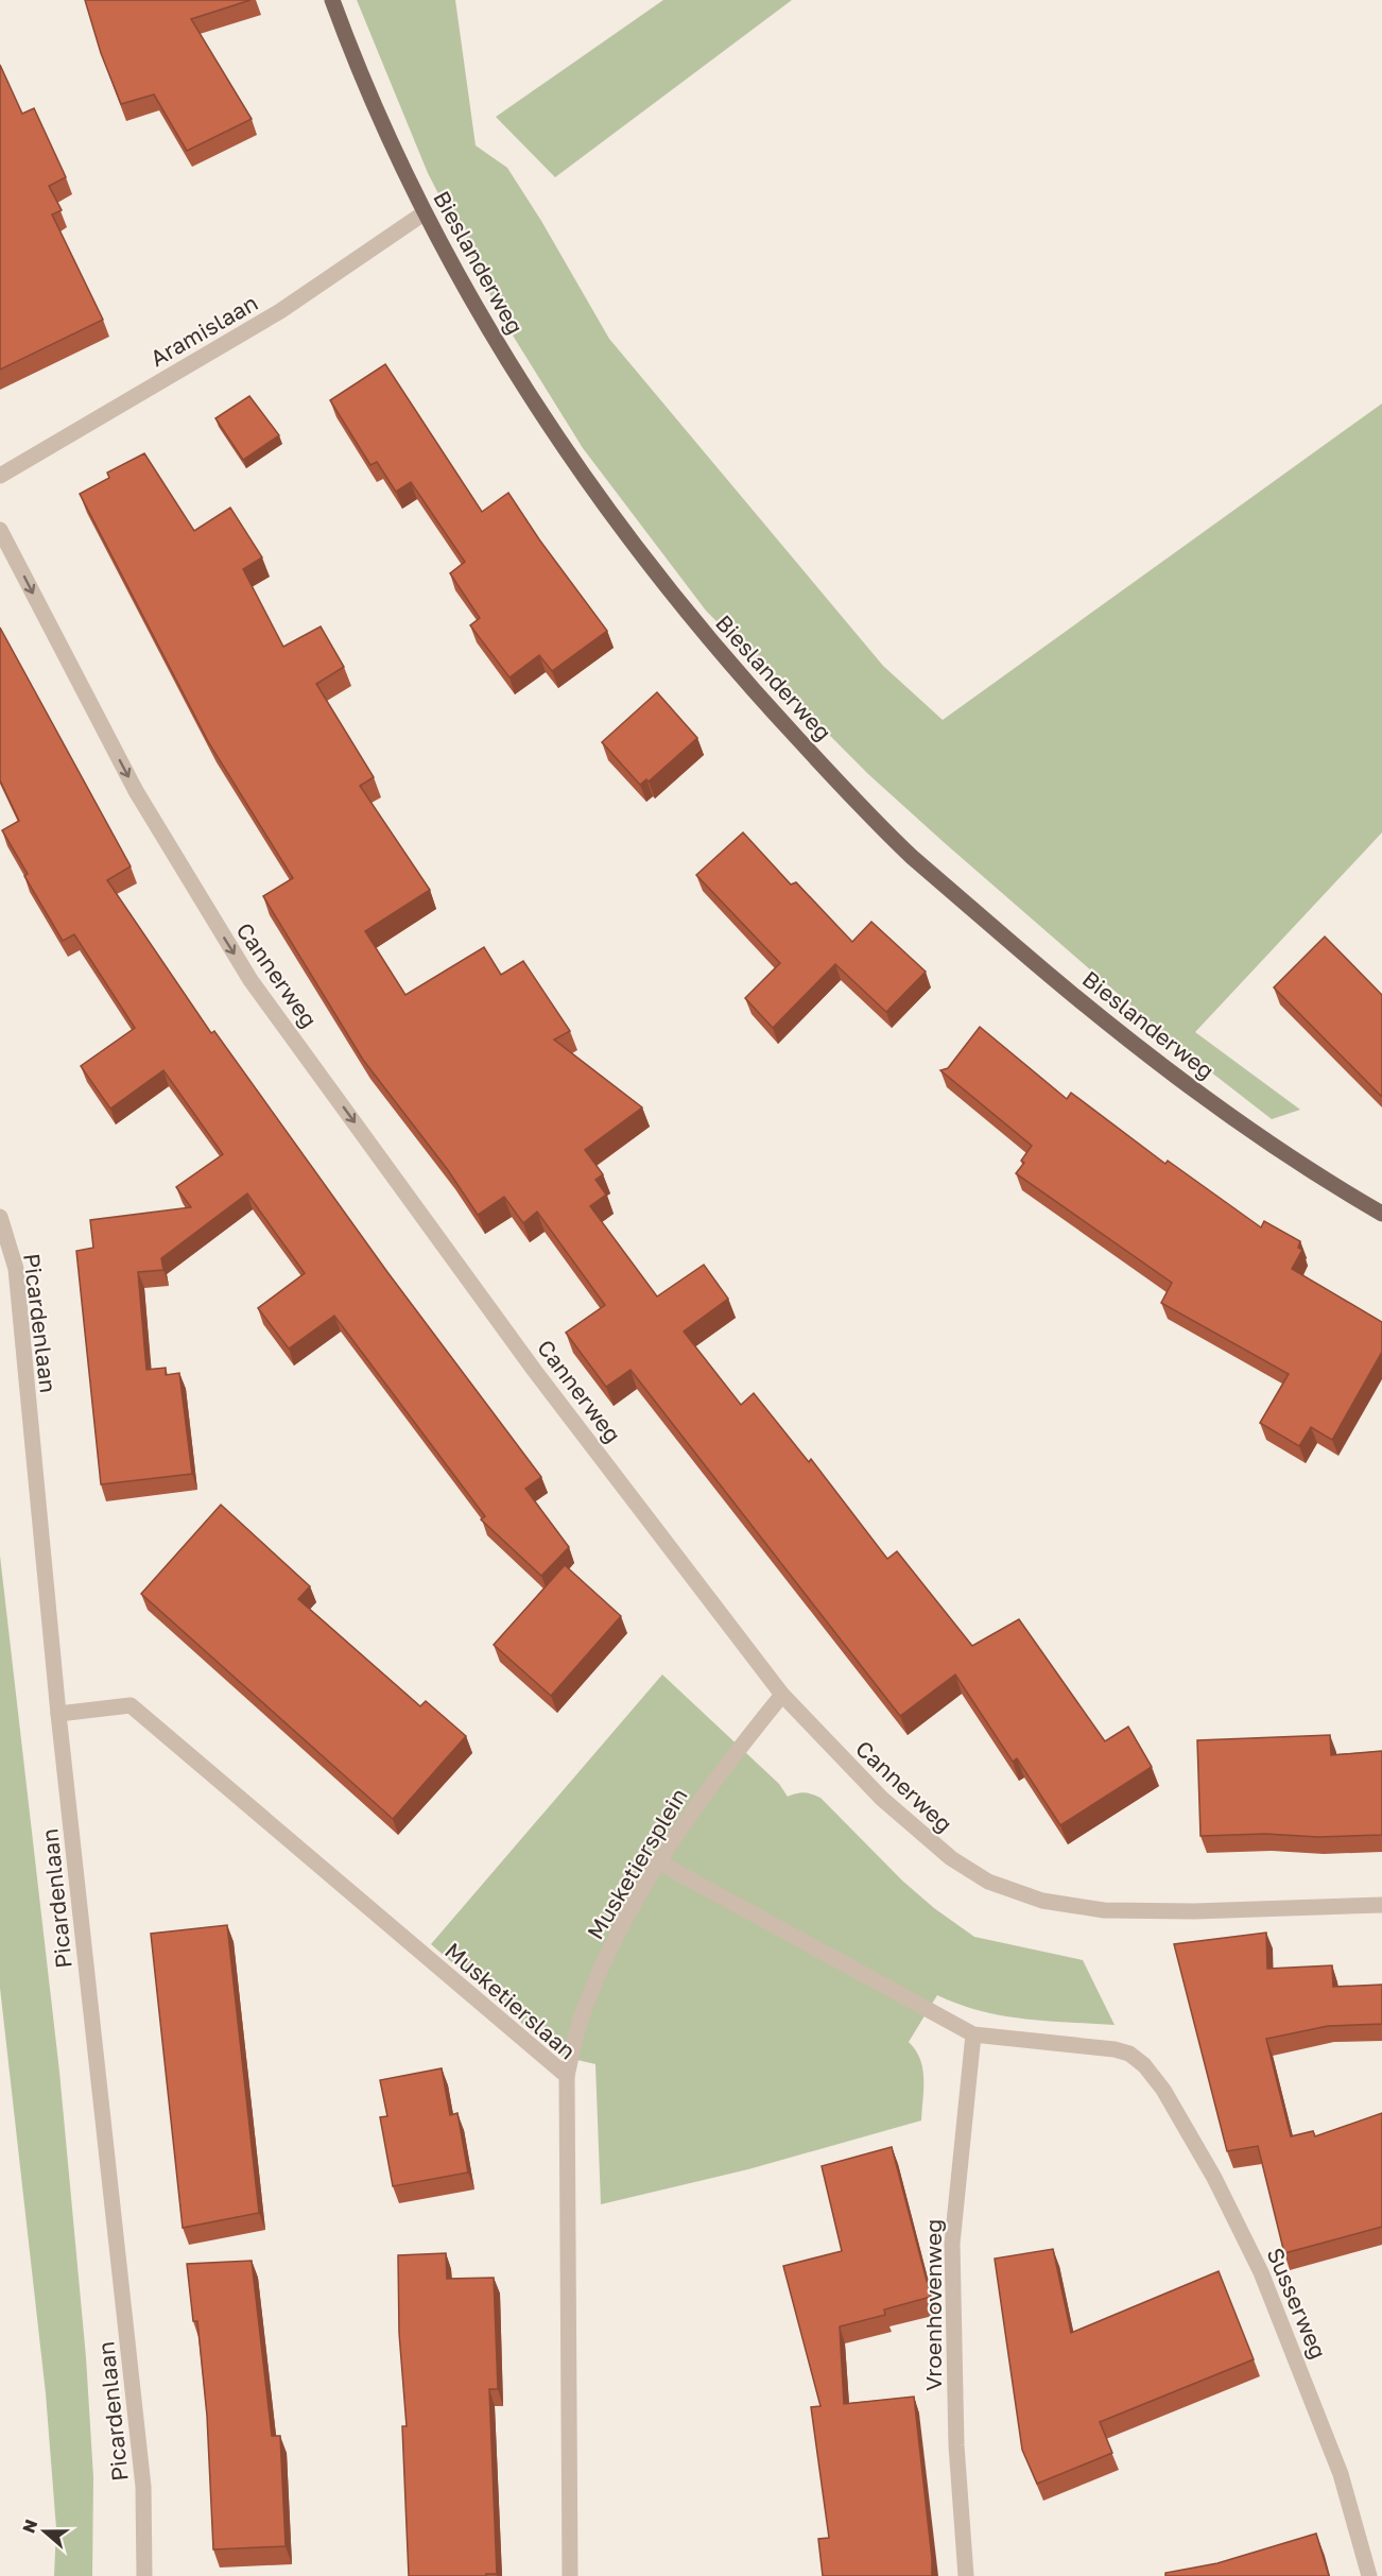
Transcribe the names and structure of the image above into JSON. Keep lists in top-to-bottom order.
{
  "streets": {
    "main road": ["Bieslanderweg"],
    "street": [
      "Aramislaan",
      "Cannerweg",
      "Picardenlaan",
      "Musketiersplein",
      "Musketierslaan",
      "Susserweg",
      "Vroenhovenweg"
    ]
  },
  "crossings": [
    ["Bieslanderweg", "Aramislaan"],
    ["Cannerweg", "Musketiersplein"],
    ["Picardenlaan", "Musketierslaan"],
    ["Musketiersplein", "Musketierslaan"],
    ["Susserweg", "Vroenhovenweg"]
  ],
  "one_way": ["Cannerweg"],
  "north": "left"
}
